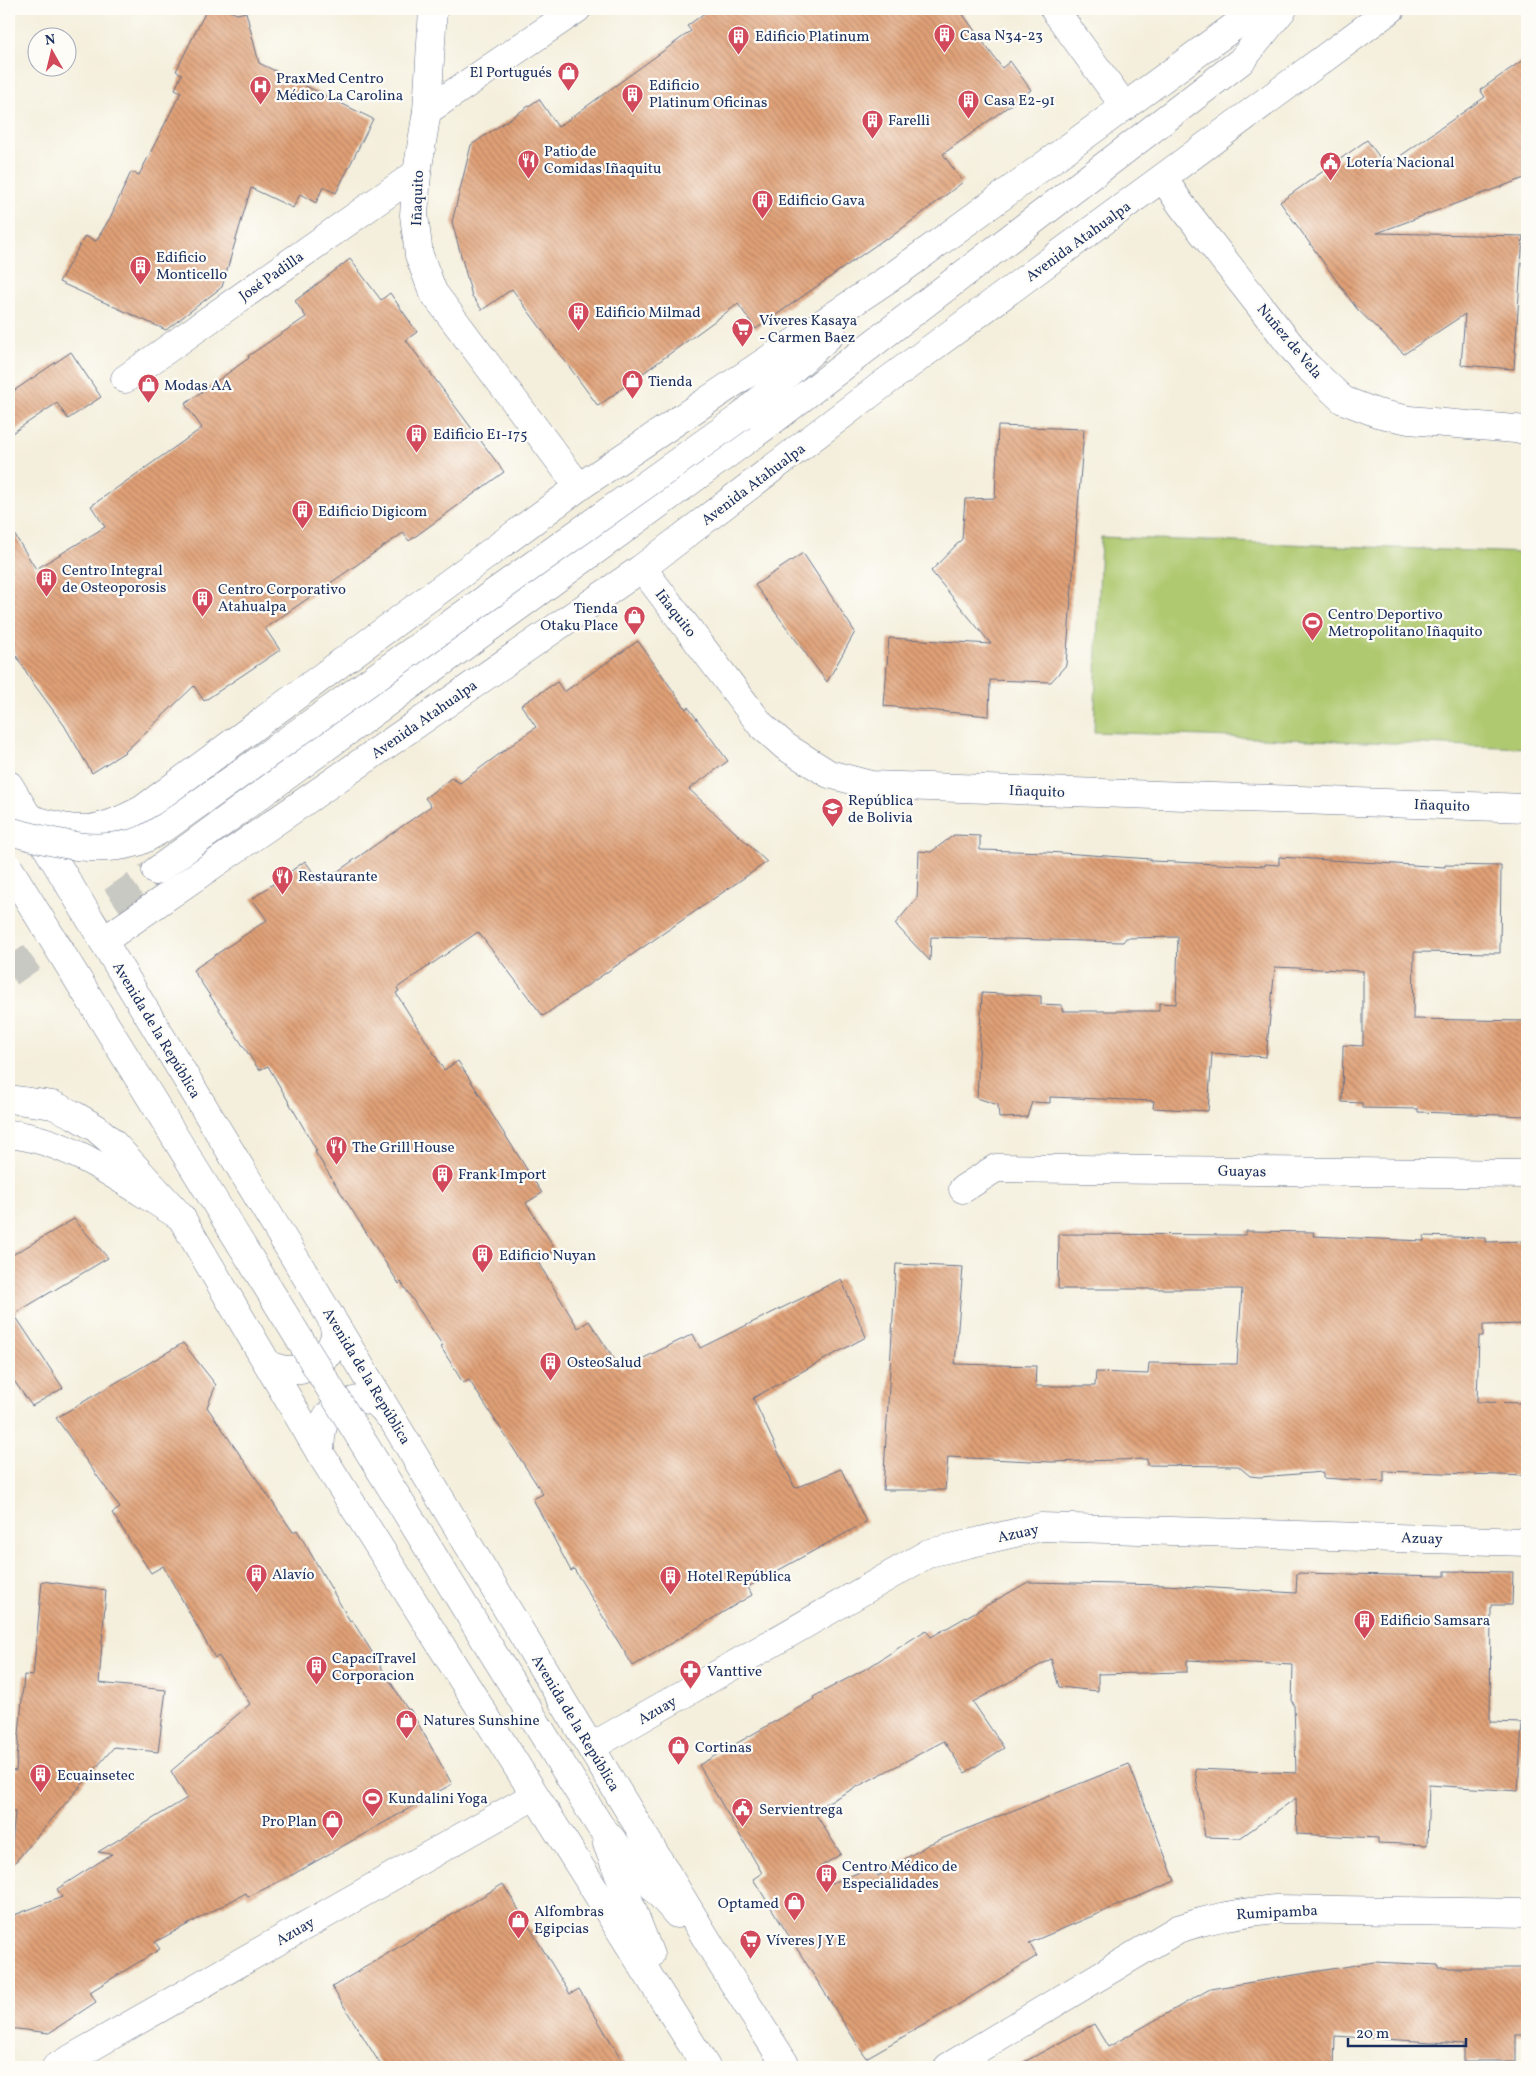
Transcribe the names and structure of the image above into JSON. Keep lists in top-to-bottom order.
{
  "streets": {
    "main road": [
      "Iñaquito",
      "Avenida Atahualpa",
      "José Padilla",
      "Nuñez de Vela",
      "Avenida de la República",
      "Guayas",
      "Azuay",
      "Rumipamba"
    ]
  },
  "crossings": [
    ["Iñaquito", "Avenida Atahualpa"],
    ["Iñaquito", "José Padilla"],
    ["Avenida Atahualpa", "Nuñez de Vela"],
    ["Avenida Atahualpa", "Avenida de la República"],
    ["Avenida de la República", "Azuay"]
  ],
  "places": {
    "building": [
      "Casa N34-23",
      "Edificio Platinum",
      "Edificio Platinum Oficinas",
      "Casa E2-91",
      "Farelli",
      "Edificio Gava",
      "Edificio Monticello",
      "Edificio Milmad",
      "Edificio E1-175",
      "Edificio Digicom",
      "Centro Integral de Osteoporosis",
      "Centro Corporativo Atahualpa",
      "Frank Import",
      "Edificio Nuyan",
      "OsteoSalud",
      "Alavío",
      "Hotel República",
      "Edificio Samsara",
      "CapaciTravel Corporacion",
      "Ecuainsetec",
      "Centro Médico de Especialidades"
    ],
    "shop": [
      "El Portugués",
      "Tienda",
      "Modas AA",
      "Tienda Otaku Place",
      "Natures Sunshine",
      "Cortinas",
      "Pro Plan",
      "Optamed",
      "Alfombras Egipcias"
    ],
    "hospital": ["PraxMed Centro Médico La Carolina"],
    "restaurant": ["Patio de Comidas Iñaquitu", "Restaurante", "The Grill House"],
    "public building": ["Lotería Nacional", "Servientrega"],
    "supermarket": ["Víveres Kasaya - Carmen Baez", "Víveres J Y E"],
    "sports": ["Centro Deportivo Metropolitano Iñaquito", "Kundalini Yoga"],
    "school or university": ["República de Bolivia"],
    "pharmacy": ["Vanttive"]
  },
  "scale_bar": "20 m",
  "north": "top"
}
